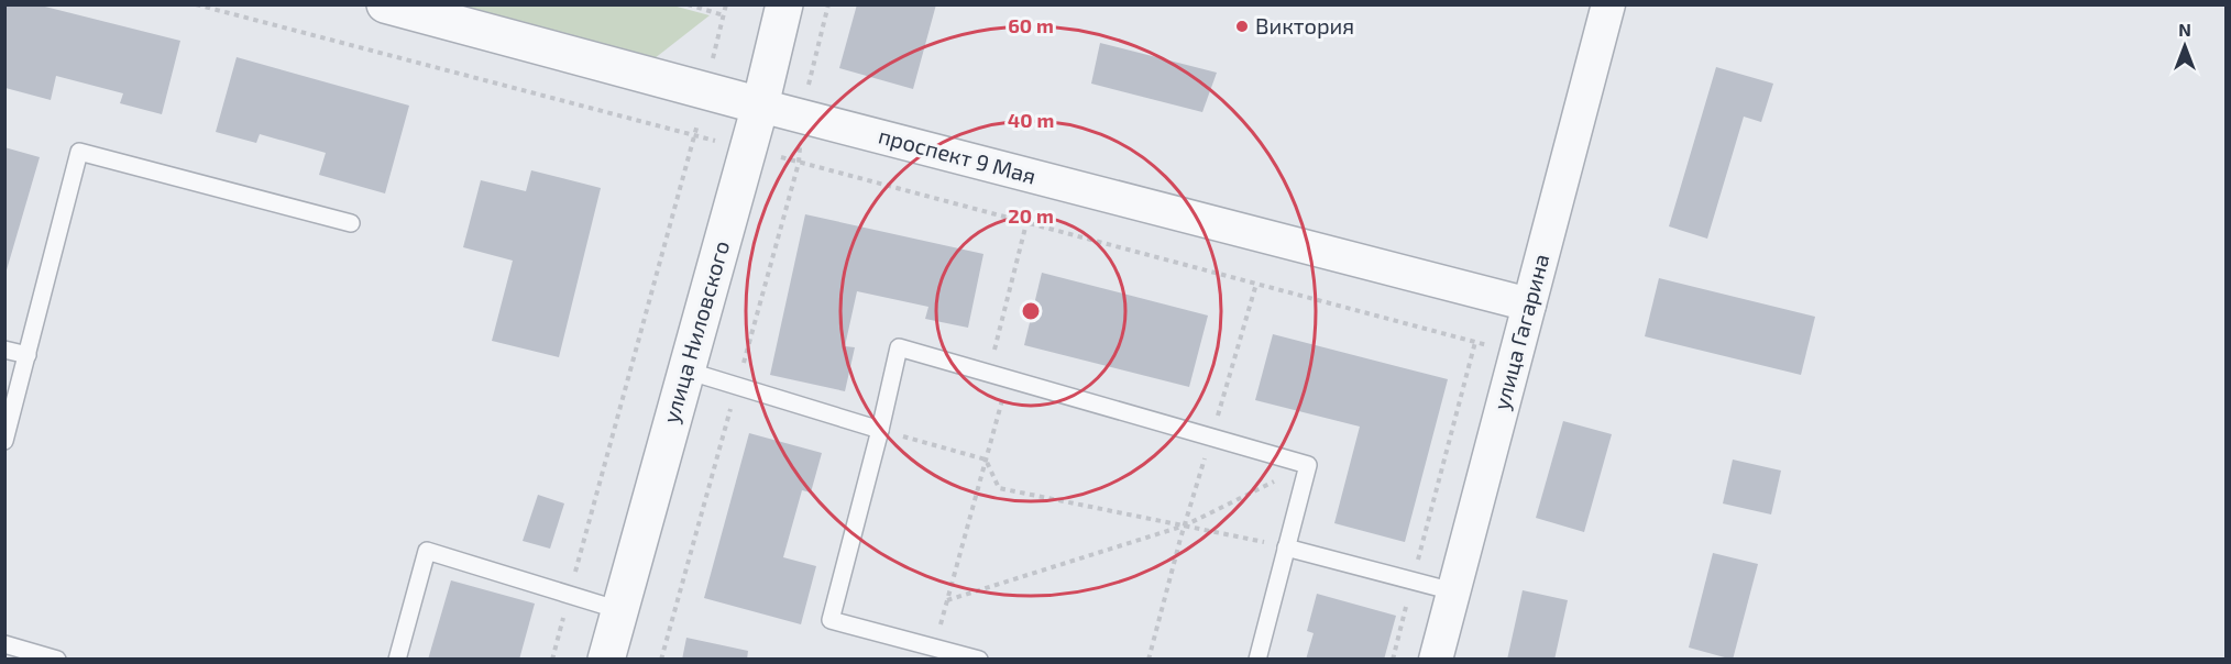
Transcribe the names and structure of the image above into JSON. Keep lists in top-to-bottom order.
{
  "streets": {
    "street": ["проспект 9 Мая", "улица Ниловского", "улица Гагарина"]
  },
  "crossings": [
    ["проспект 9 Мая", "улица Ниловского"],
    ["проспект 9 Мая", "улица Гагарина"]
  ],
  "places": ["Виктория"],
  "north": "top",
  "rings": ["60 m", "40 m", "20 m"]
}
